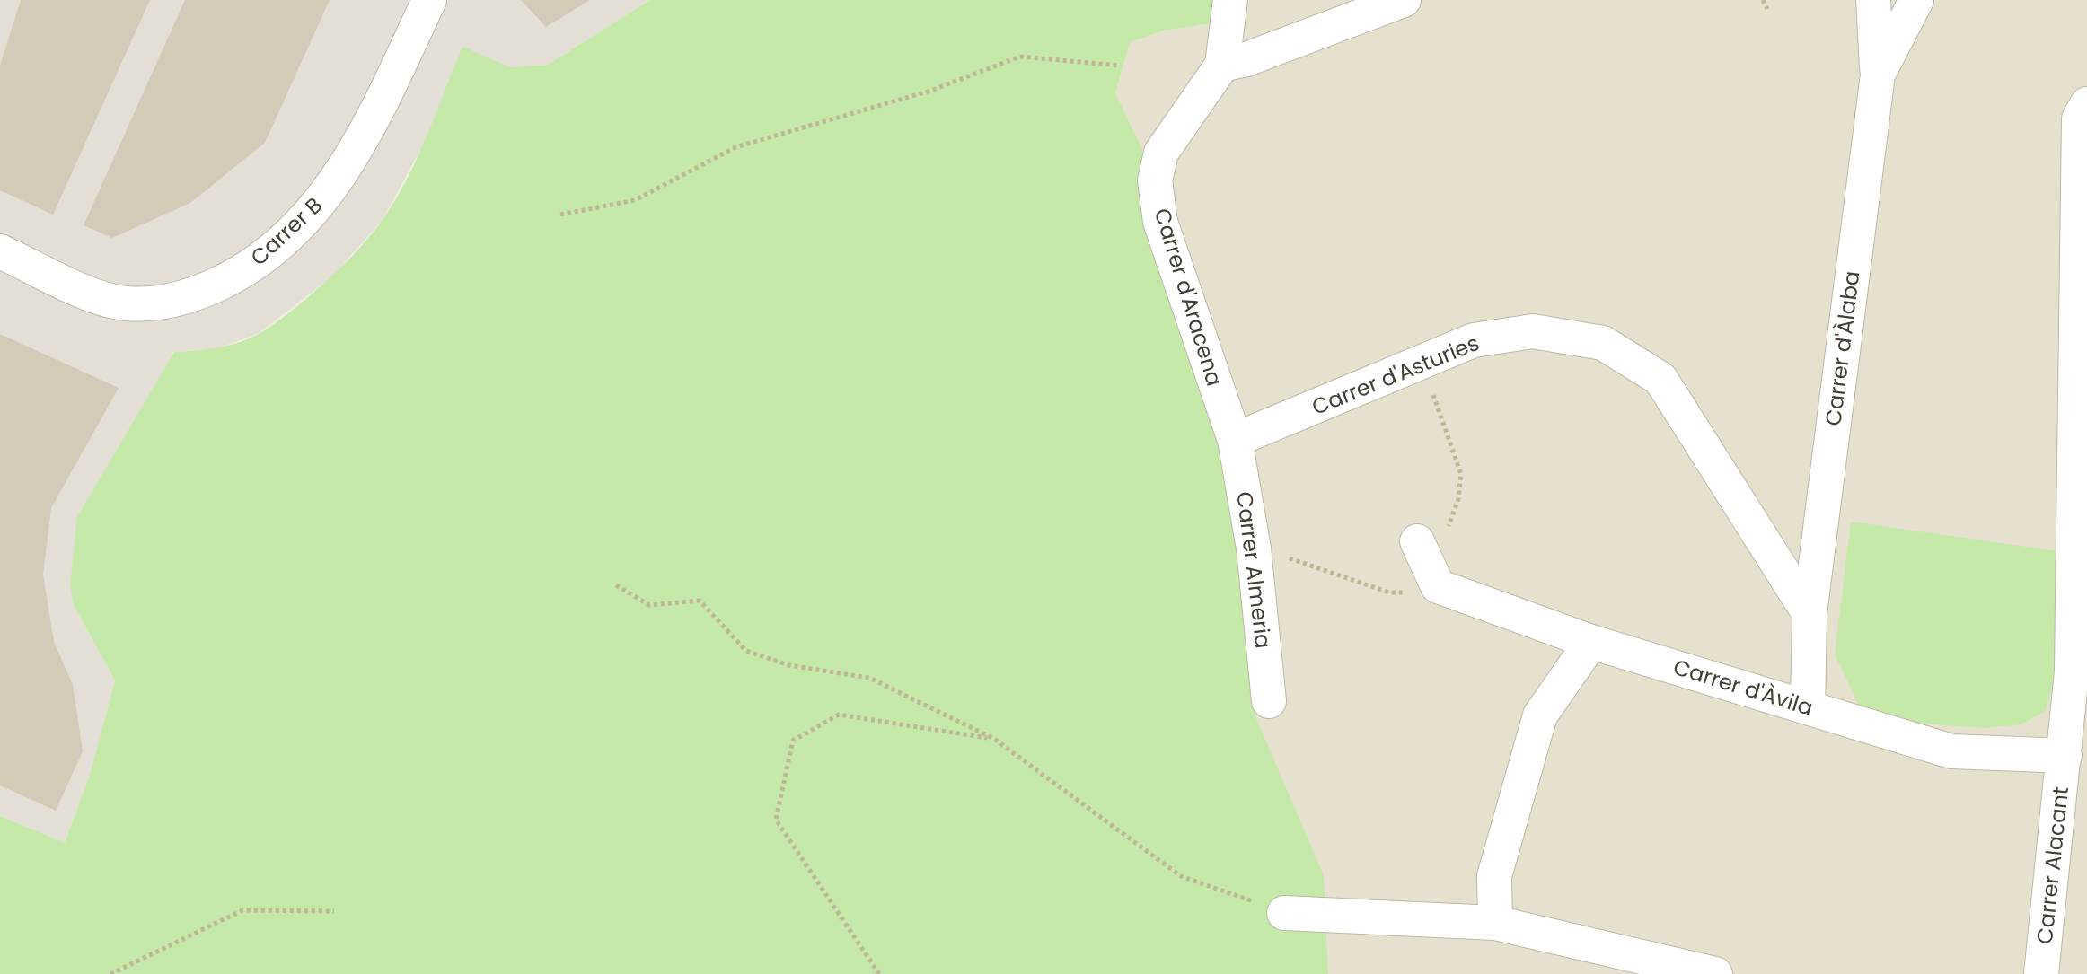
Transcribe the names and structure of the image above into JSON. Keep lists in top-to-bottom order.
{
  "streets": {
    "street": [
      "Carrer B",
      "Carrer d'Aracena",
      "Carrer d'Àlaba",
      "Carrer d'Asturies",
      "Carrer Almeria",
      "Carrer d'Àvila",
      "Carrer Alacant"
    ]
  },
  "crossings": [
    ["Carrer d'Aracena", "Carrer d'Asturies"],
    ["Carrer d'Aracena", "Carrer Almeria"],
    ["Carrer d'Àlaba", "Carrer d'Asturies"],
    ["Carrer d'Àlaba", "Carrer d'Àvila"],
    ["Carrer d'Asturies", "Carrer Almeria"],
    ["Carrer d'Àvila", "Carrer Alacant"]
  ]
}
